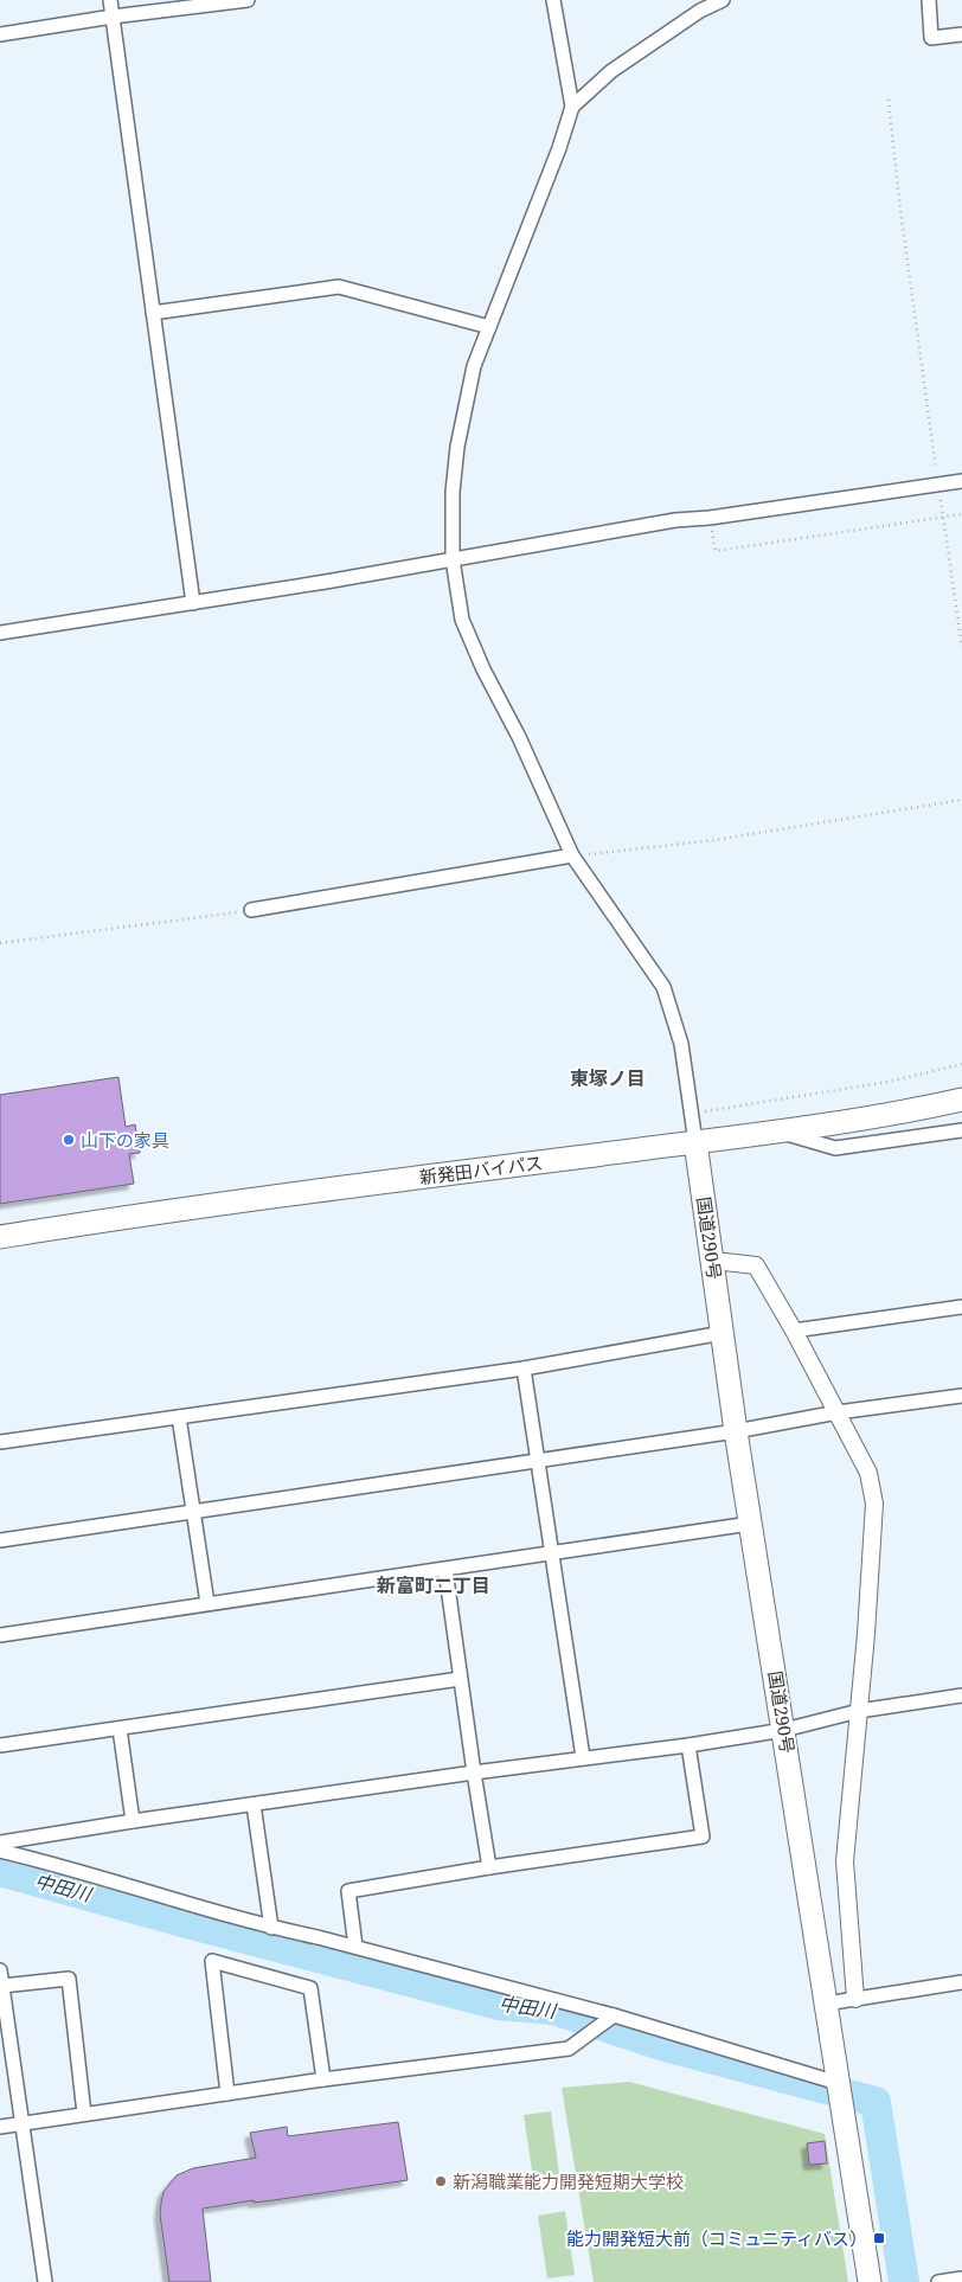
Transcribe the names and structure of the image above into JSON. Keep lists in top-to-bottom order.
{
  "streets": {
    "highway": ["新発田バイパス", "国道290号"]
  },
  "crossings": [
    ["新発田バイパス", "国道290号"]
  ],
  "districts": ["東塚ノ目", "新富町二丁目"],
  "water": ["中田川"],
  "places": {
    "other": ["山下の家具", "新潟職業能力開発短期大学校"],
    "transit": ["能力開発短大前（コミュニティバス）"]
  }
}
